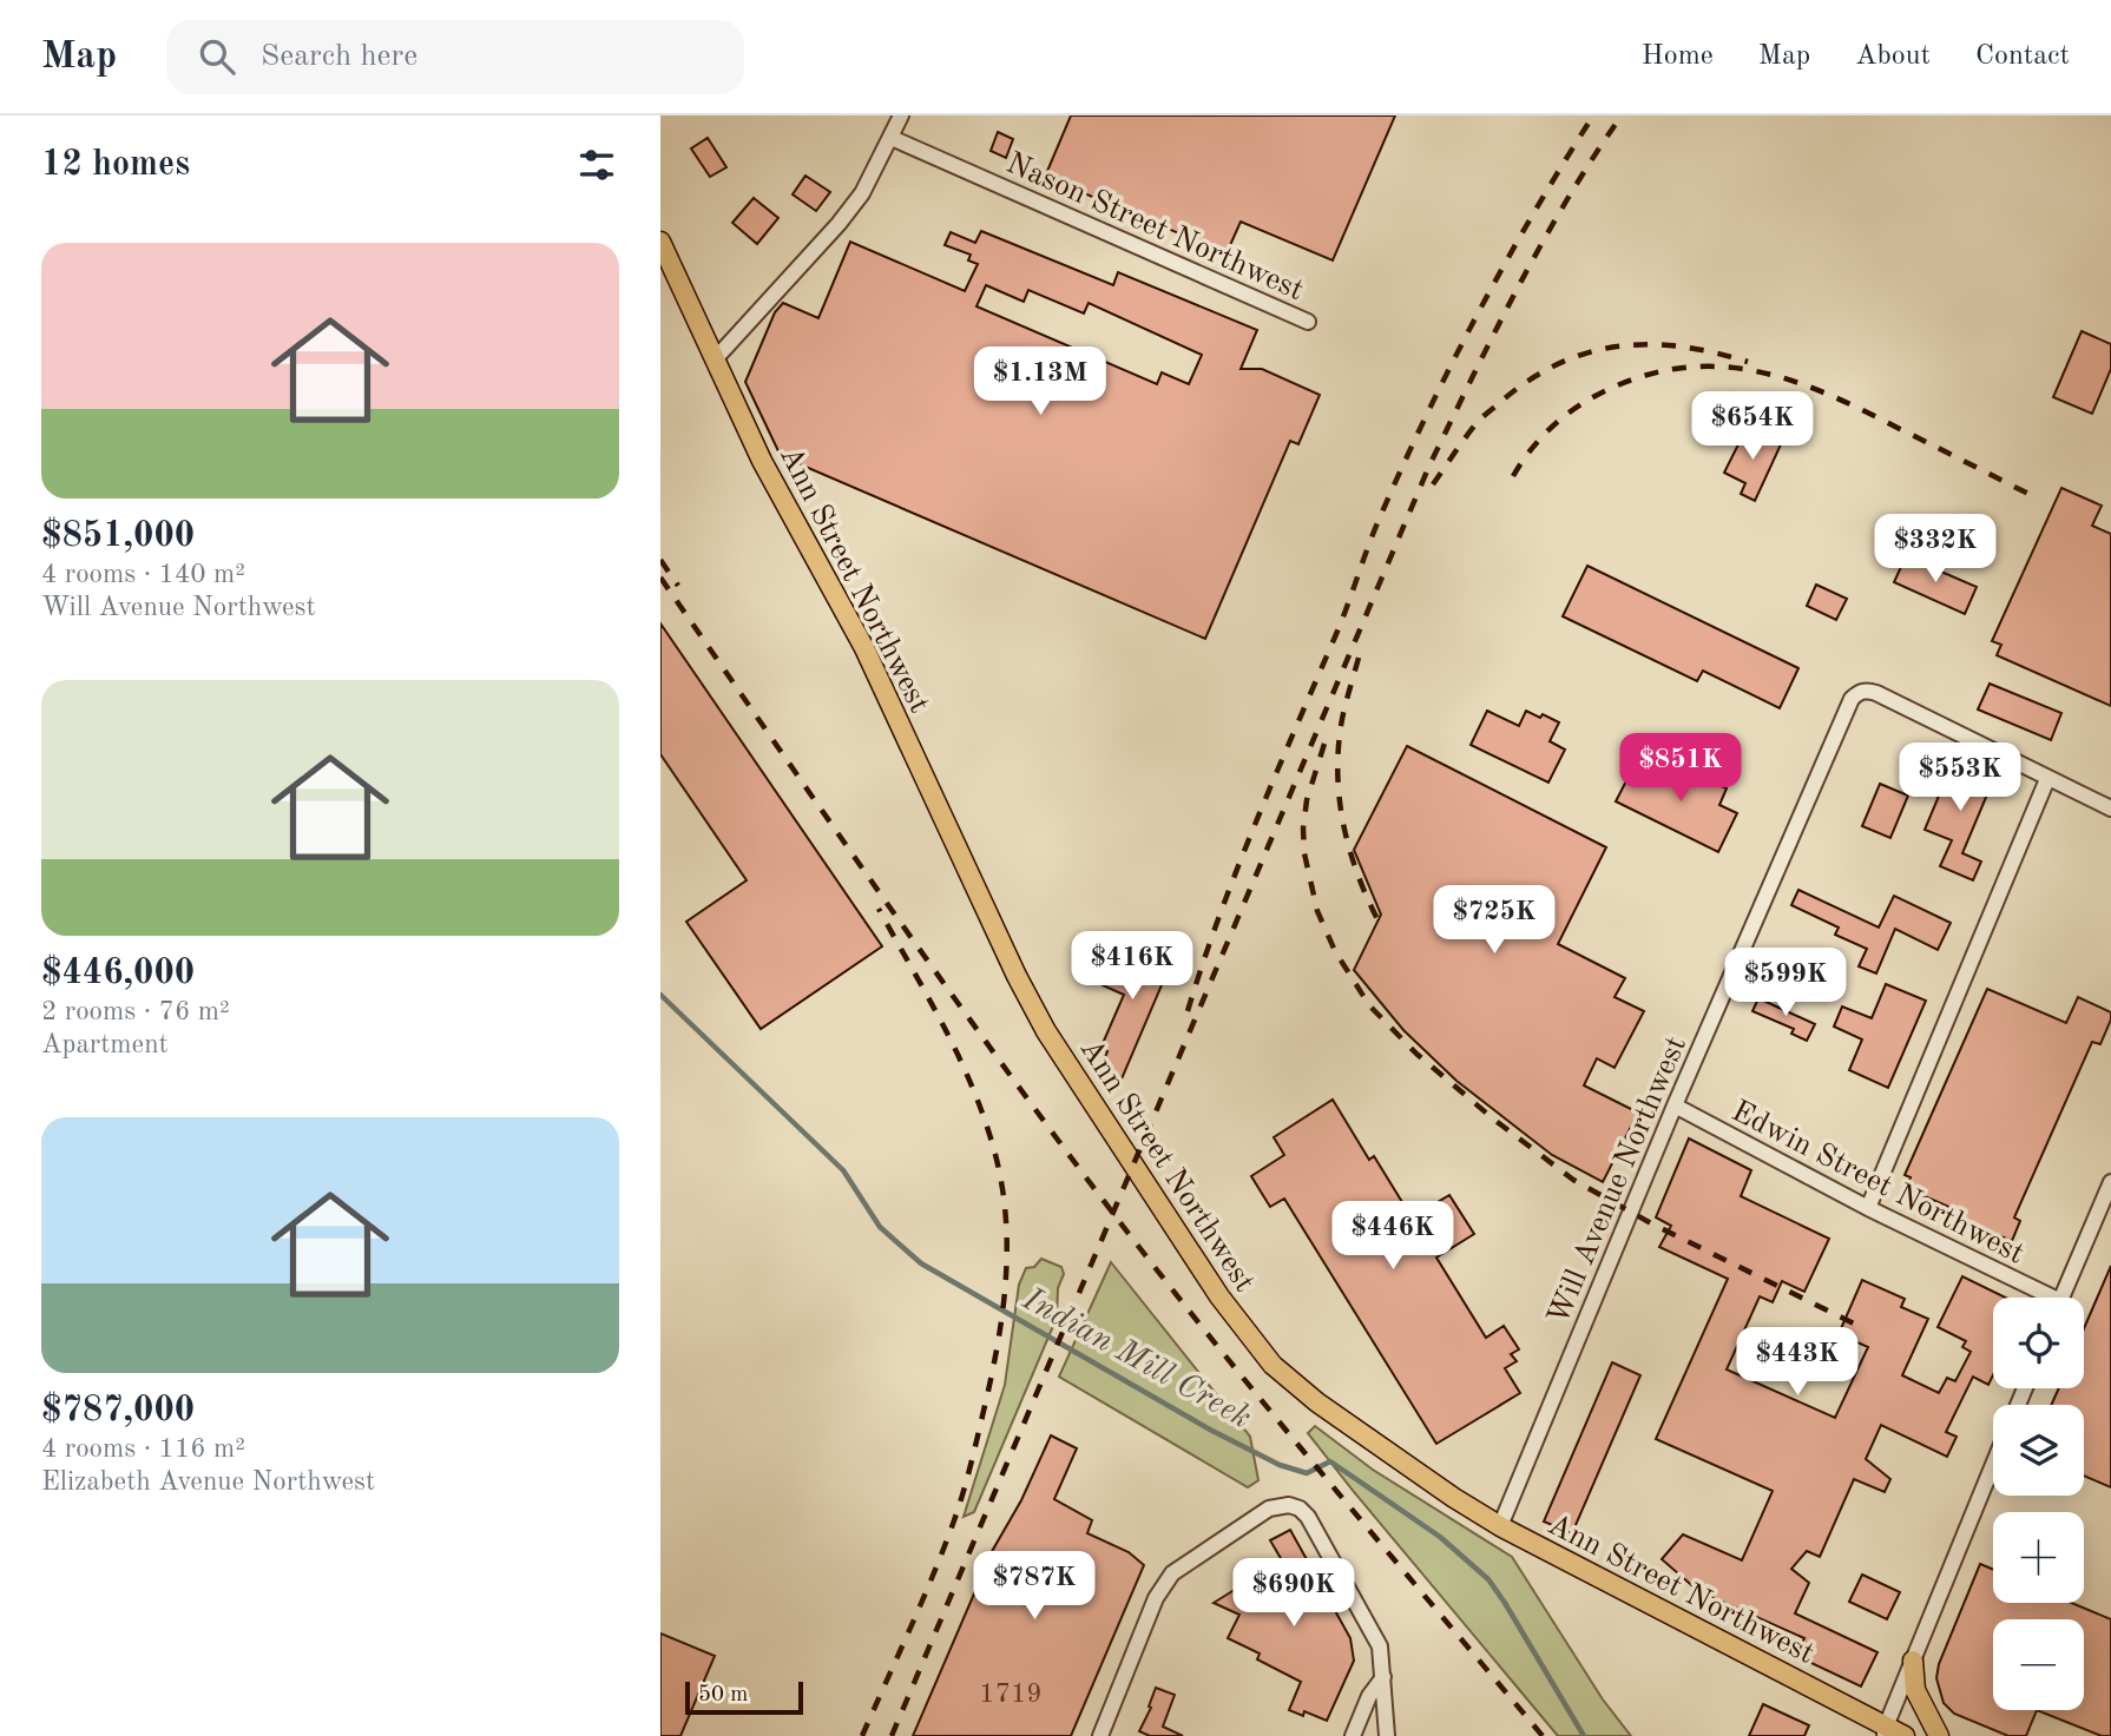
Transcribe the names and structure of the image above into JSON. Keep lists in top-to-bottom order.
{
  "streets": {
    "main road": ["Ann Street Northwest"],
    "street": ["Nason Street Northwest", "Will Avenue Northwest", "Edwin Street Northwest"]
  },
  "crossings": [
    ["Ann Street Northwest", "Will Avenue Northwest"],
    ["Will Avenue Northwest", "Edwin Street Northwest"]
  ],
  "water": ["Indian Mill Creek"],
  "house_numbers": ["1719"],
  "scale_bar": "50 m",
  "page": {
    "header": "Map",
    "search": "Search here",
    "nav": [
      "Home",
      "Map",
      "About",
      "Contact"
    ],
    "heading": "12 homes",
    "list": [
      {
        "name": "$851,000",
        "note": "4 rooms · 140 m² · Will Avenue Northwest"
      },
      {
        "name": "$446,000",
        "note": "2 rooms · 76 m² · Apartment"
      },
      {
        "name": "$787,000",
        "note": "4 rooms · 116 m² · Elizabeth Avenue Northwest"
      }
    ],
    "price": [
      "$1.13M",
      "$654K",
      "$332K",
      "$851K",
      "$553K",
      "$725K",
      "$416K",
      "$599K",
      "$446K",
      "$443K",
      "$787K",
      "$690K"
    ],
    "map_buttons": ["+", "−"],
    "scale": "50 m"
  }
}
